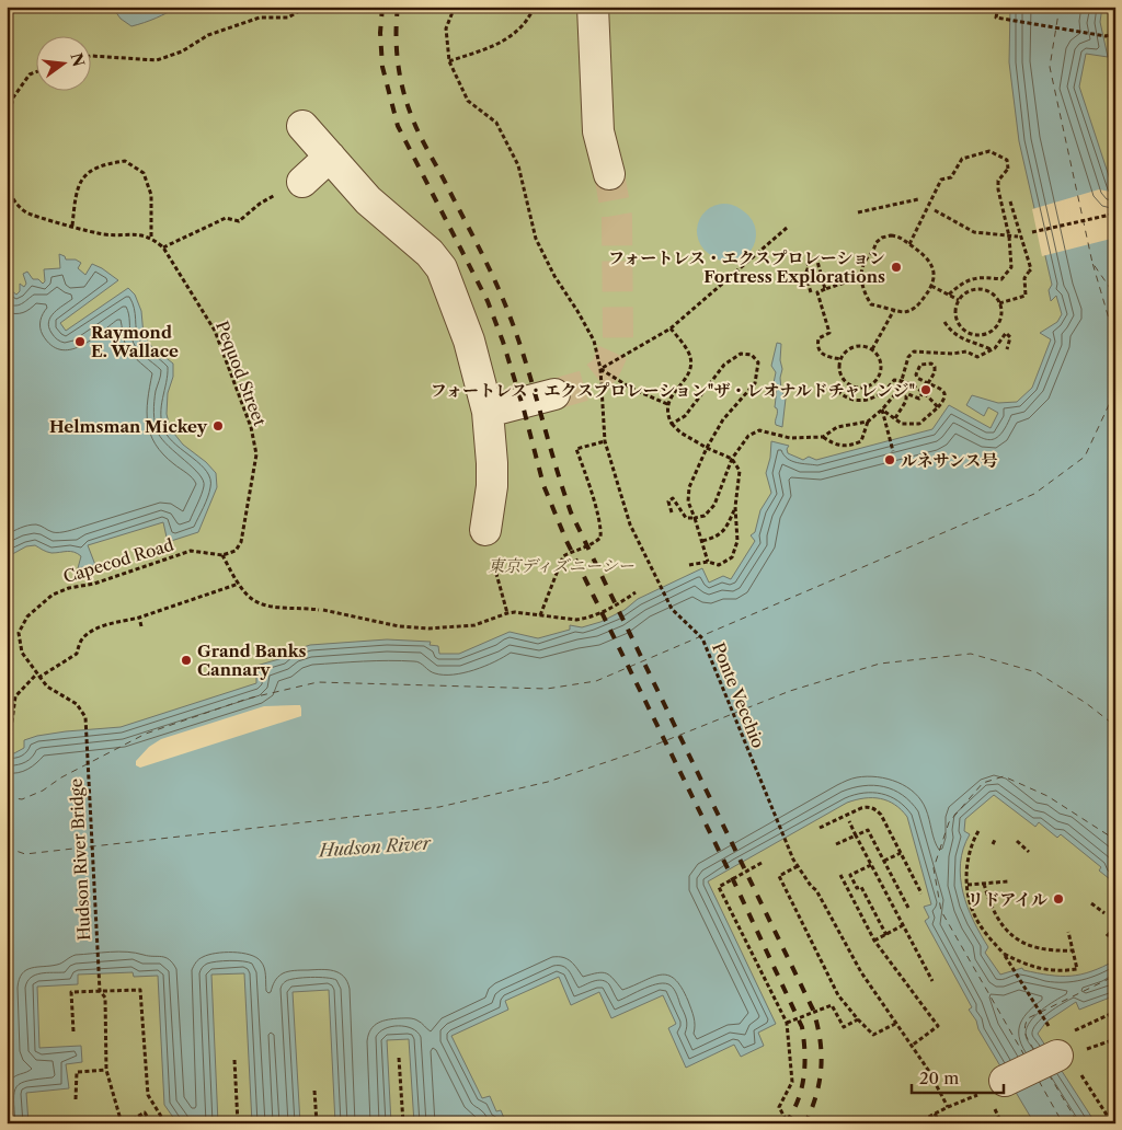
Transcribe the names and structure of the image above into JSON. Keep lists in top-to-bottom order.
{
  "streets": {
    "path": [
      "Pequod Street",
      "Capecod Road",
      "Ponte Vecchio",
      "Hudson River Bridge"
    ]
  },
  "crossings": [
    ["Pequod Street", "Capecod Road"],
    ["Capecod Road", "Hudson River Bridge"]
  ],
  "water": ["Hudson River"],
  "parks": ["東京ディズニーシー"],
  "places": [
    "フォートレス・エクスプロレーション Fortress Explorations",
    "Raymond E. Wallace",
    "フォートレス・エクスプロレーション\"ザ・レオナルドチャレンジ\"",
    "Helmsman Mickey",
    "ルネサンス号",
    "Grand Banks Cannary",
    "リドアイル"
  ],
  "scale_bar": "20 m",
  "north": "right"
}
